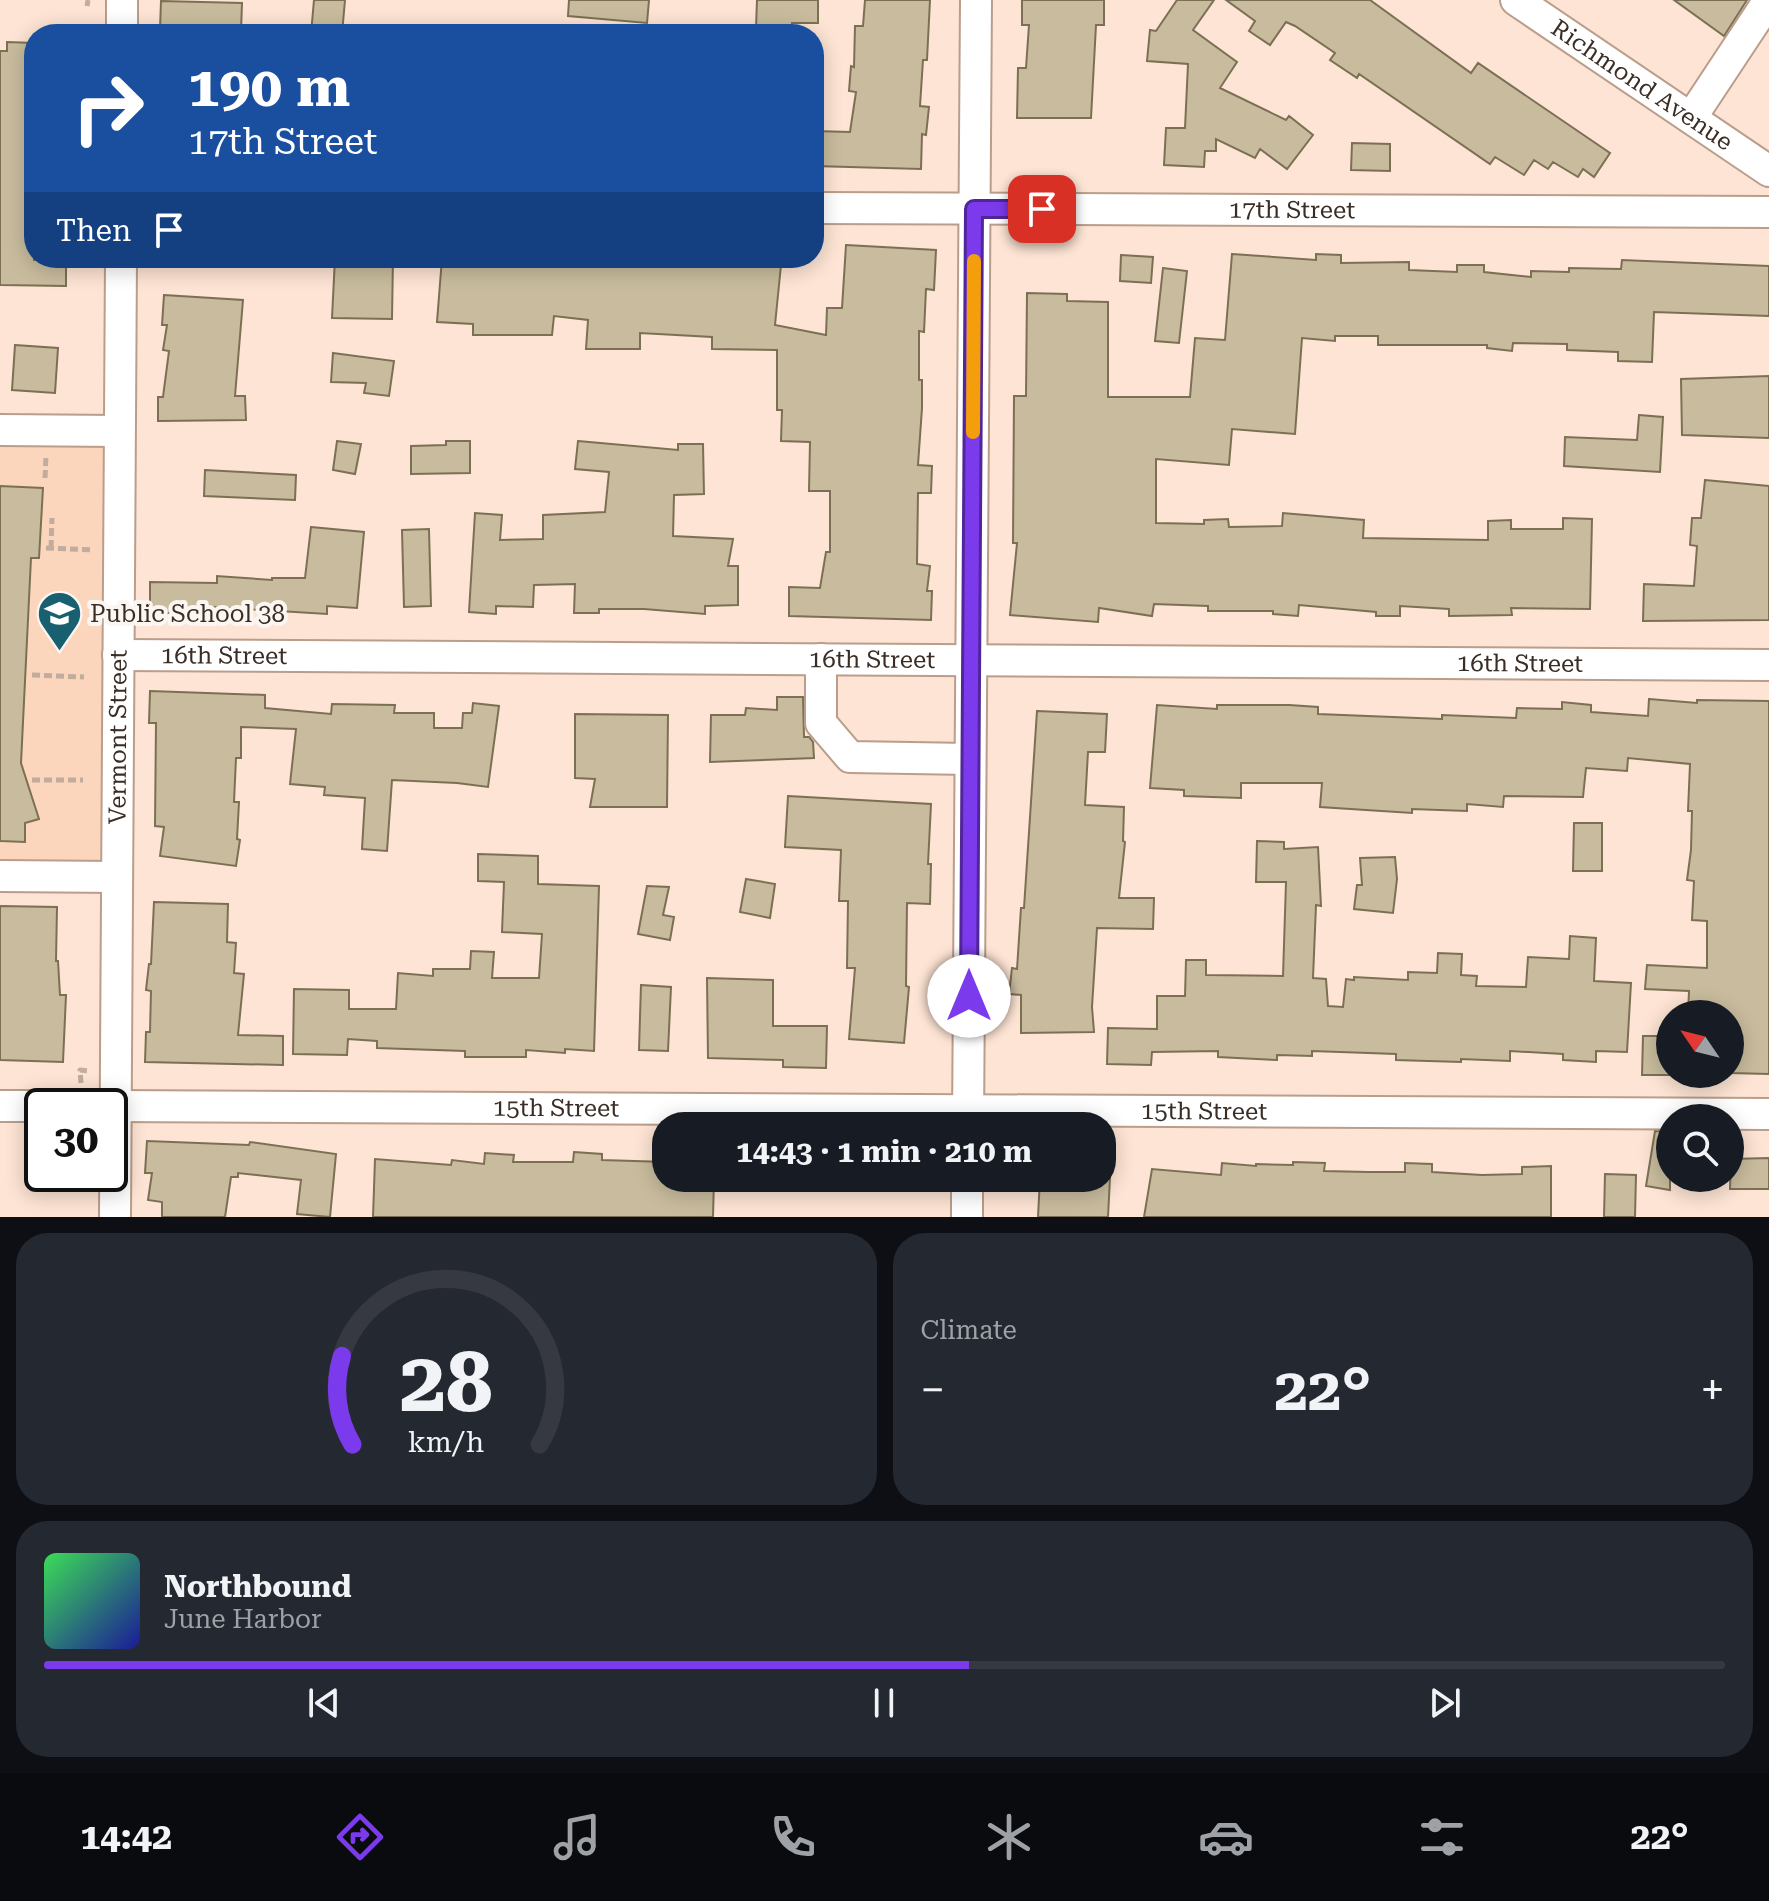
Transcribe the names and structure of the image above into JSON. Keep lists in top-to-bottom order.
{
  "streets": {
    "street": [
      "Richmond Avenue",
      "17th Street",
      "16th Street",
      "Vermont Street",
      "15th Street"
    ]
  },
  "crossings": [
    ["16th Street", "Vermont Street"]
  ],
  "places": {
    "school or university": ["Public School 38"]
  },
  "north": "top left",
  "page": {
    "turn": ["190 m", "17th Street"],
    "then": "Then",
    "limit": "30",
    "trip": "14:43 · 1 min · 210 m",
    "tile": "Climate",
    "heat": ["−", "22°", "+"],
    "song": ["Northbound", "June Harbor"],
    "tabs": ["14:42", "22°"],
    "gauge": ["28", "km/h"]
  }
}
